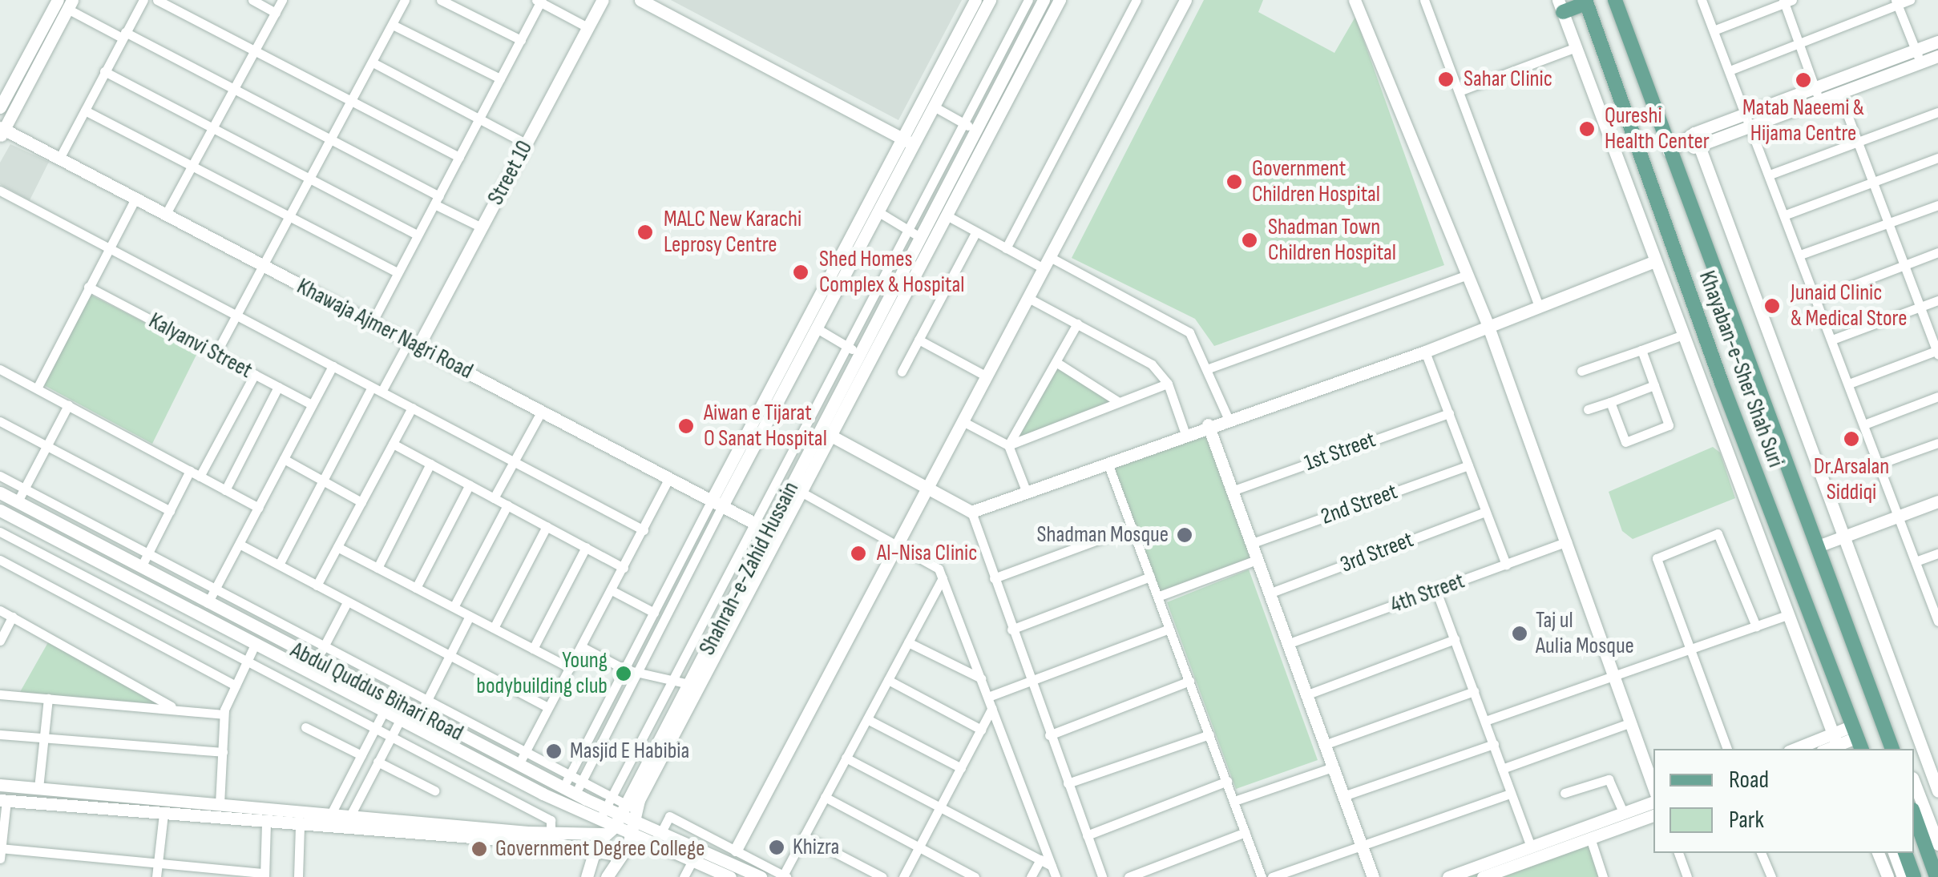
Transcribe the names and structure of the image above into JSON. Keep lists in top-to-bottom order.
{
  "streets": {
    "main road": ["Khayaban-e-Sher Shah Suri"],
    "street": [
      "Street 10",
      "Khawaja Ajmer Nagri Road",
      "Kalyanvi Street",
      "1st Street",
      "2nd Street",
      "3rd Street",
      "Shahrah-e-Zahid Hussain",
      "4th Street",
      "Abdul Quddus Bihari Road"
    ]
  },
  "crossings": [
    ["Street 10", "Khawaja Ajmer Nagri Road"],
    ["Khawaja Ajmer Nagri Road", "Shahrah-e-Zahid Hussain"],
    ["Shahrah-e-Zahid Hussain", "Abdul Quddus Bihari Road"]
  ],
  "places": [
    "Sahar Clinic",
    "Matab Naeemi & Hijama Centre",
    "Qureshi Health Center",
    "Government Children Hospital",
    "MALC New Karachi Leprosy Centre",
    "Shadman Town Children Hospital",
    "Shed Homes Complex & Hospital",
    "Junaid Clinic & Medical Store",
    "Aiwan e Tijarat O Sanat Hospital",
    "Dr.Arsalan Siddiqi",
    "Shadman Mosque",
    "Al-Nisa Clinic",
    "Taj ul Aulia Mosque",
    "Young bodybuilding club",
    "Masjid E Habibia",
    "Khizra",
    "Government Degree College"
  ],
  "legend": ["Road", "Park"]
}
